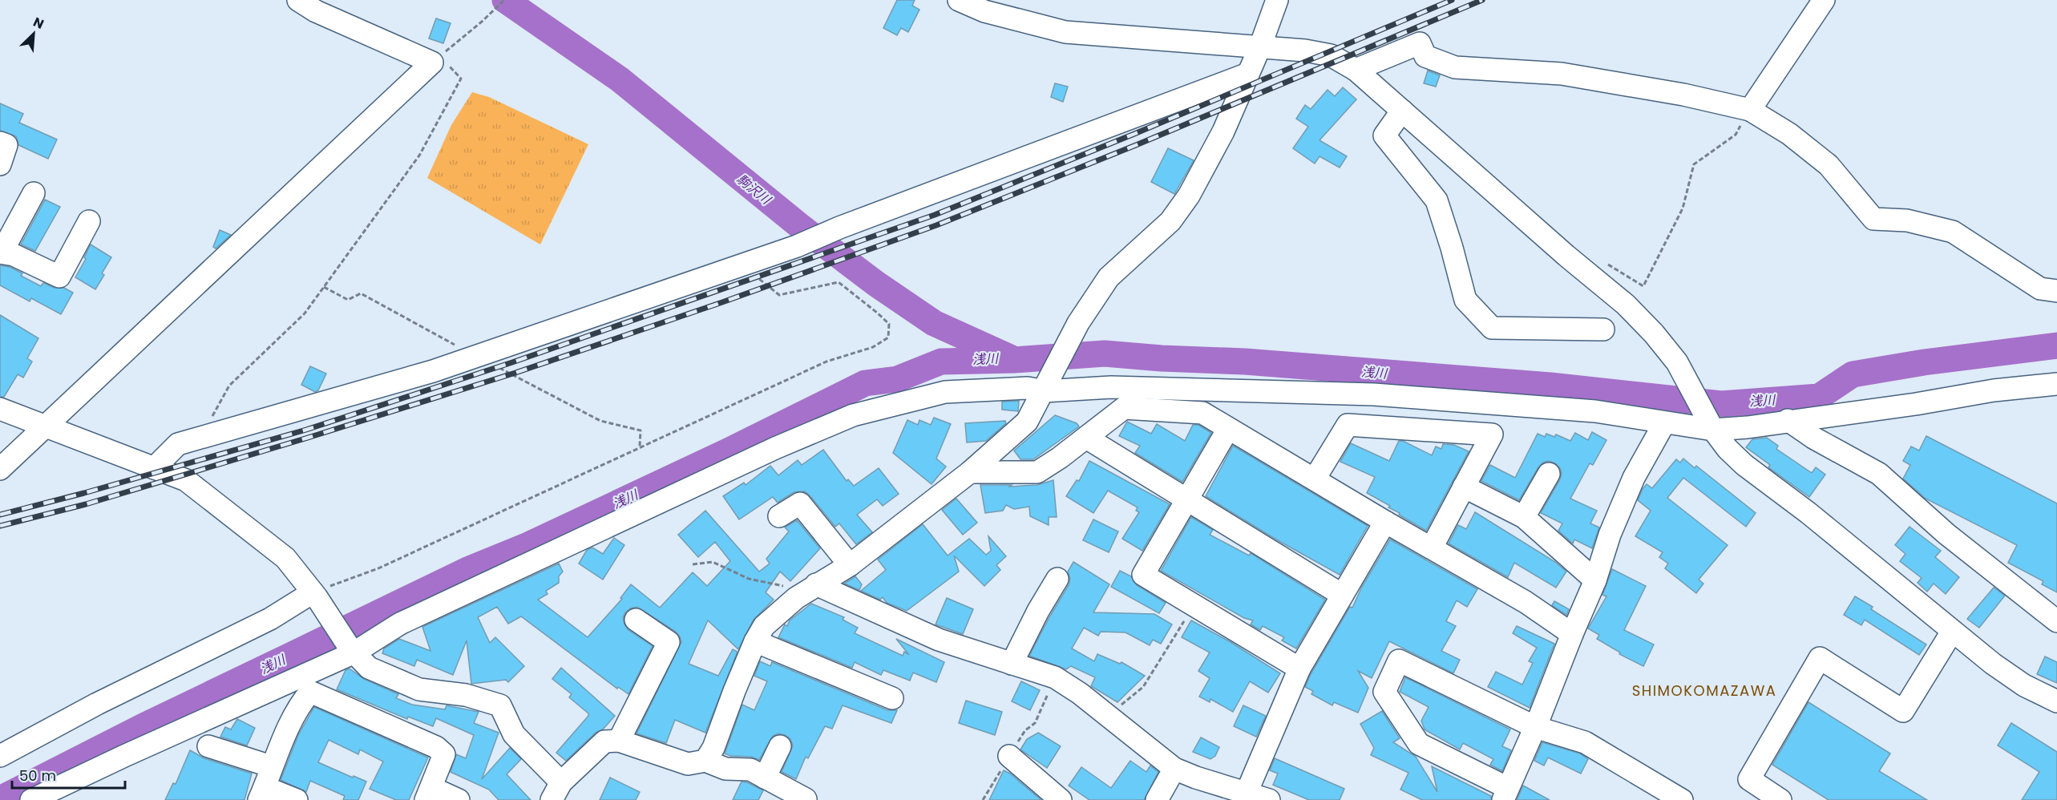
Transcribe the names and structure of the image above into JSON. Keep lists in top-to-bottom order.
{
  "districts": ["SHIMOKOMAZAWA"],
  "water": ["駒沢川", "浅川"],
  "scale_bar": "50 m",
  "north": "top right"
}
